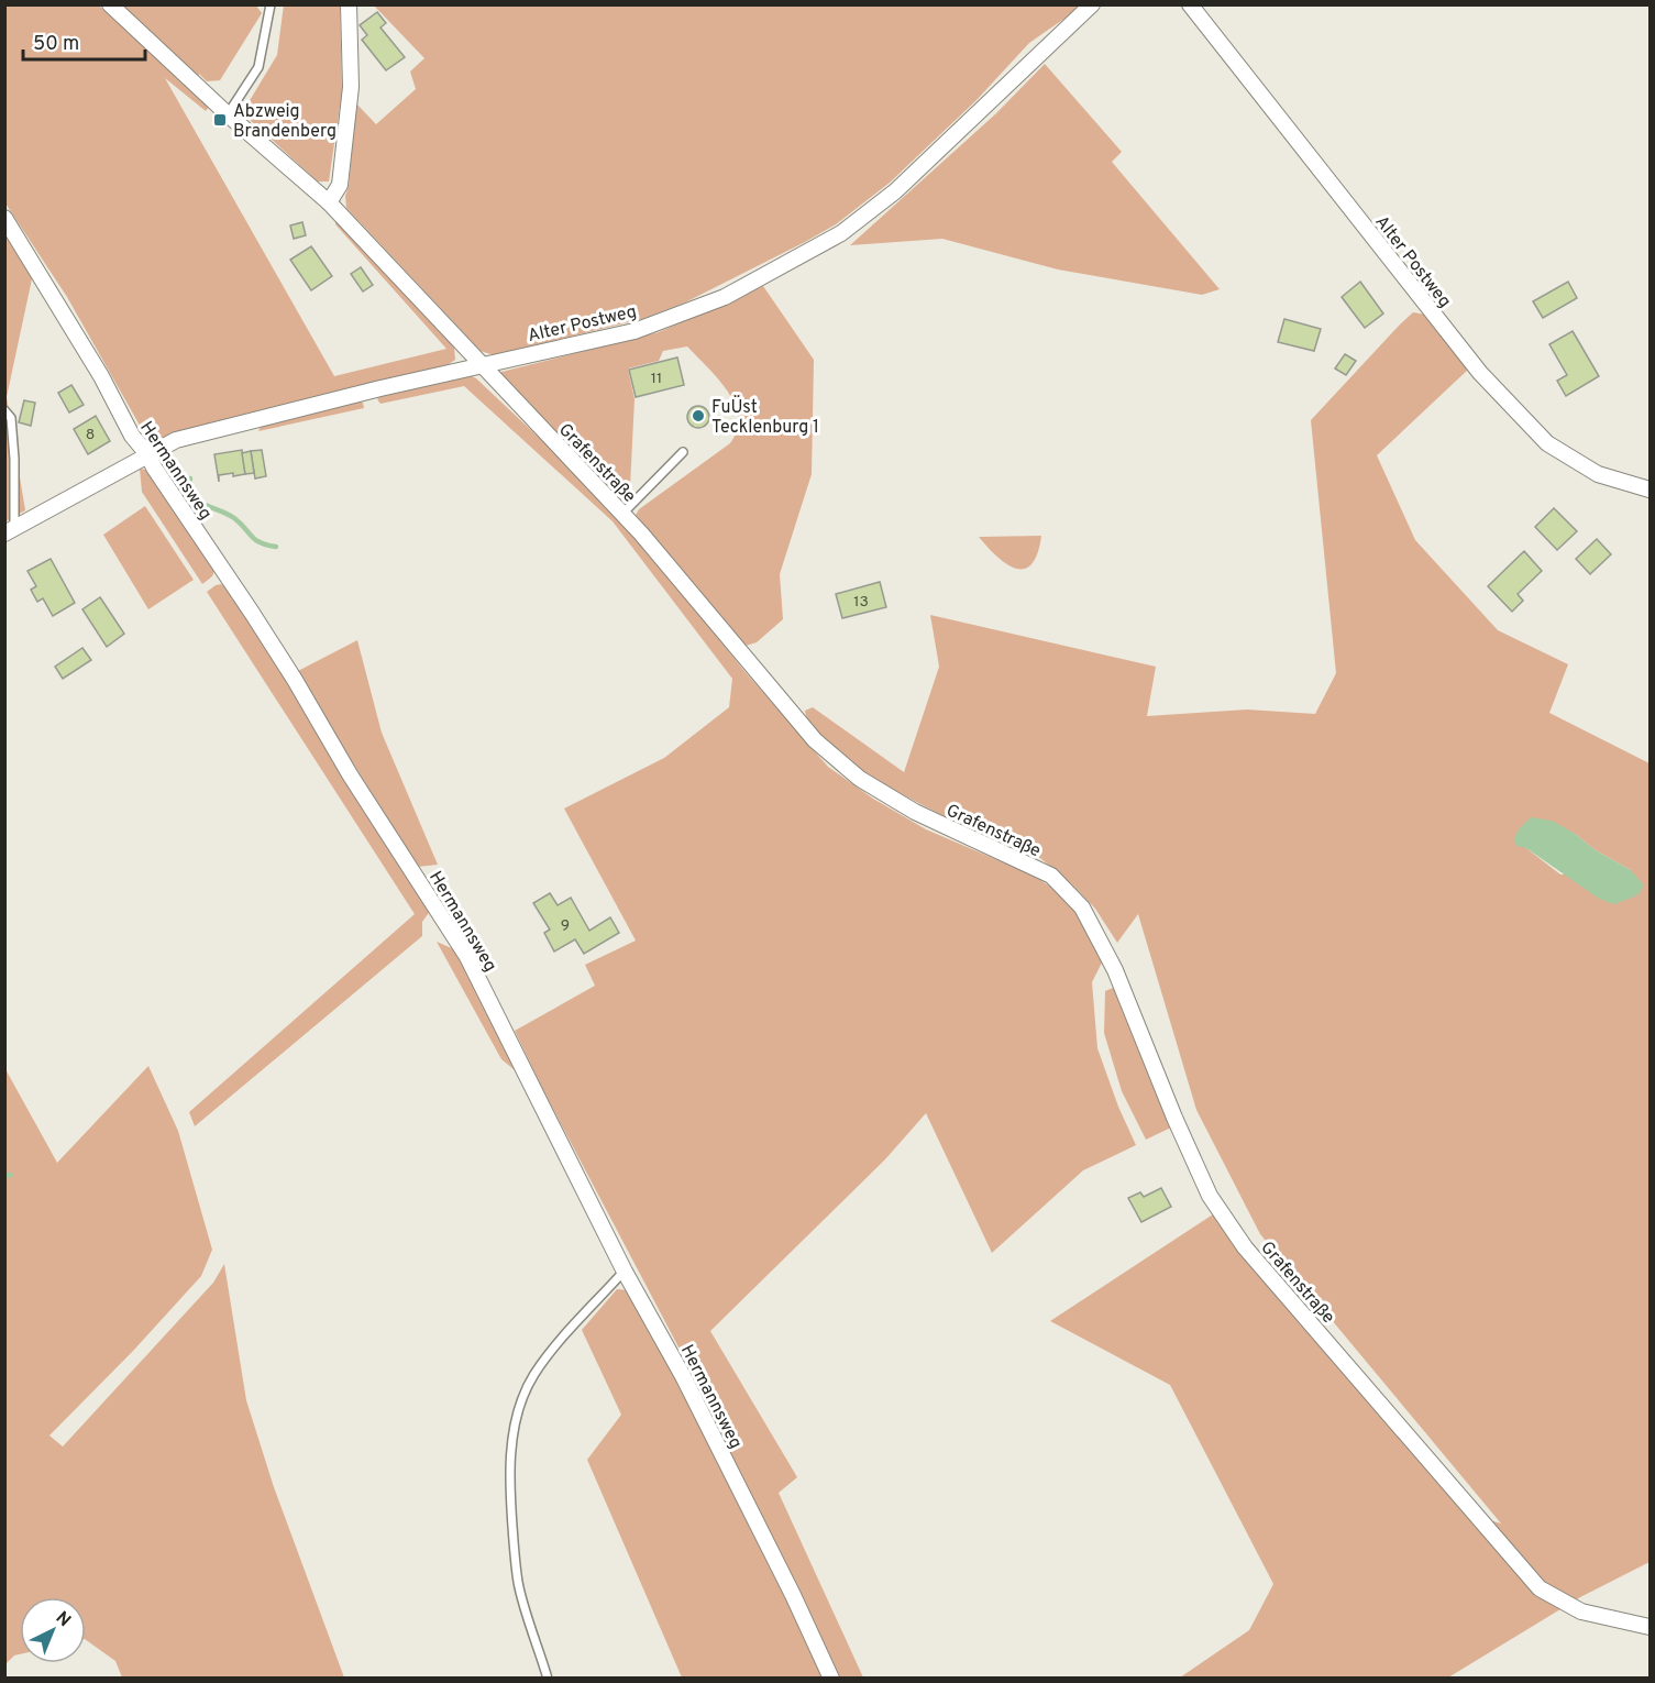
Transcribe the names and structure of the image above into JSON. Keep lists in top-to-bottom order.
{
  "streets": {
    "street": ["Alter Postweg", "Grafenstraße", "Hermannsweg"]
  },
  "crossings": [
    ["Alter Postweg", "Grafenstraße"],
    ["Alter Postweg", "Hermannsweg"]
  ],
  "places": {
    "transit": ["Abzweig Brandenberg"],
    "other": ["FuÜst Tecklenburg 1"]
  },
  "house_numbers": [
    "11",
    "8",
    "13",
    "9"
  ],
  "scale_bar": "50 m",
  "north": "top right"
}
